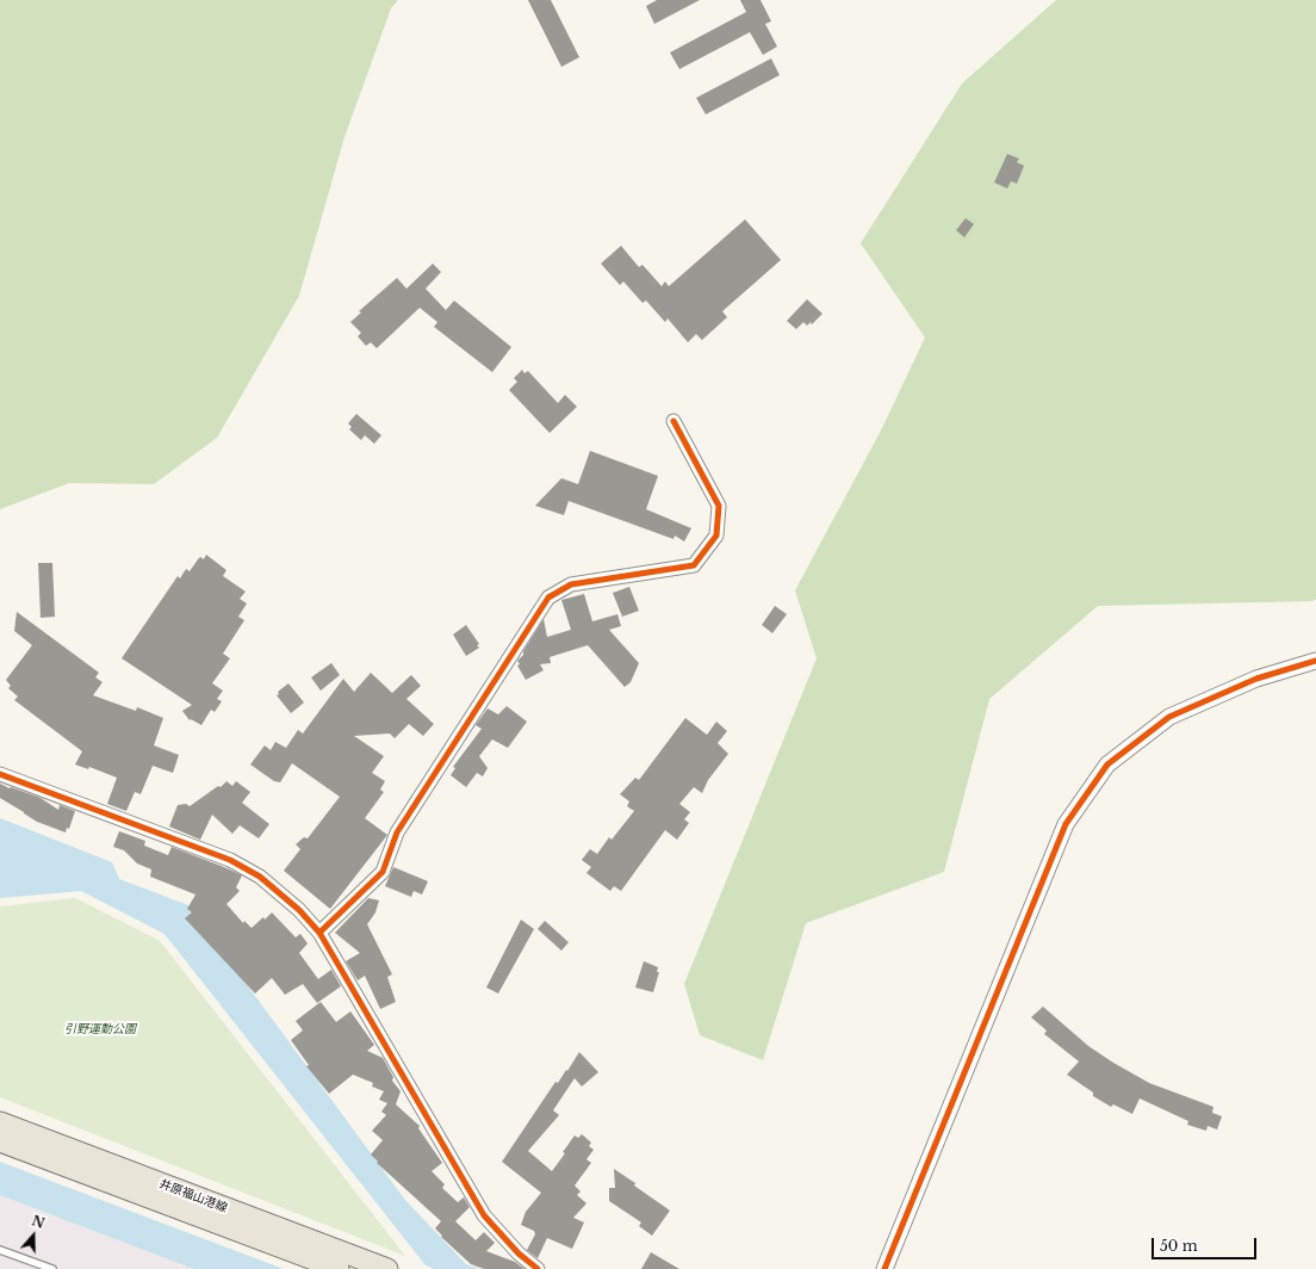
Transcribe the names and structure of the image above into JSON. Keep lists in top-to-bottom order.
{
  "streets": {
    "main road": ["井原福山港線"]
  },
  "parks": ["引野運動公園"],
  "scale_bar": "50 m",
  "north": "top"
}
